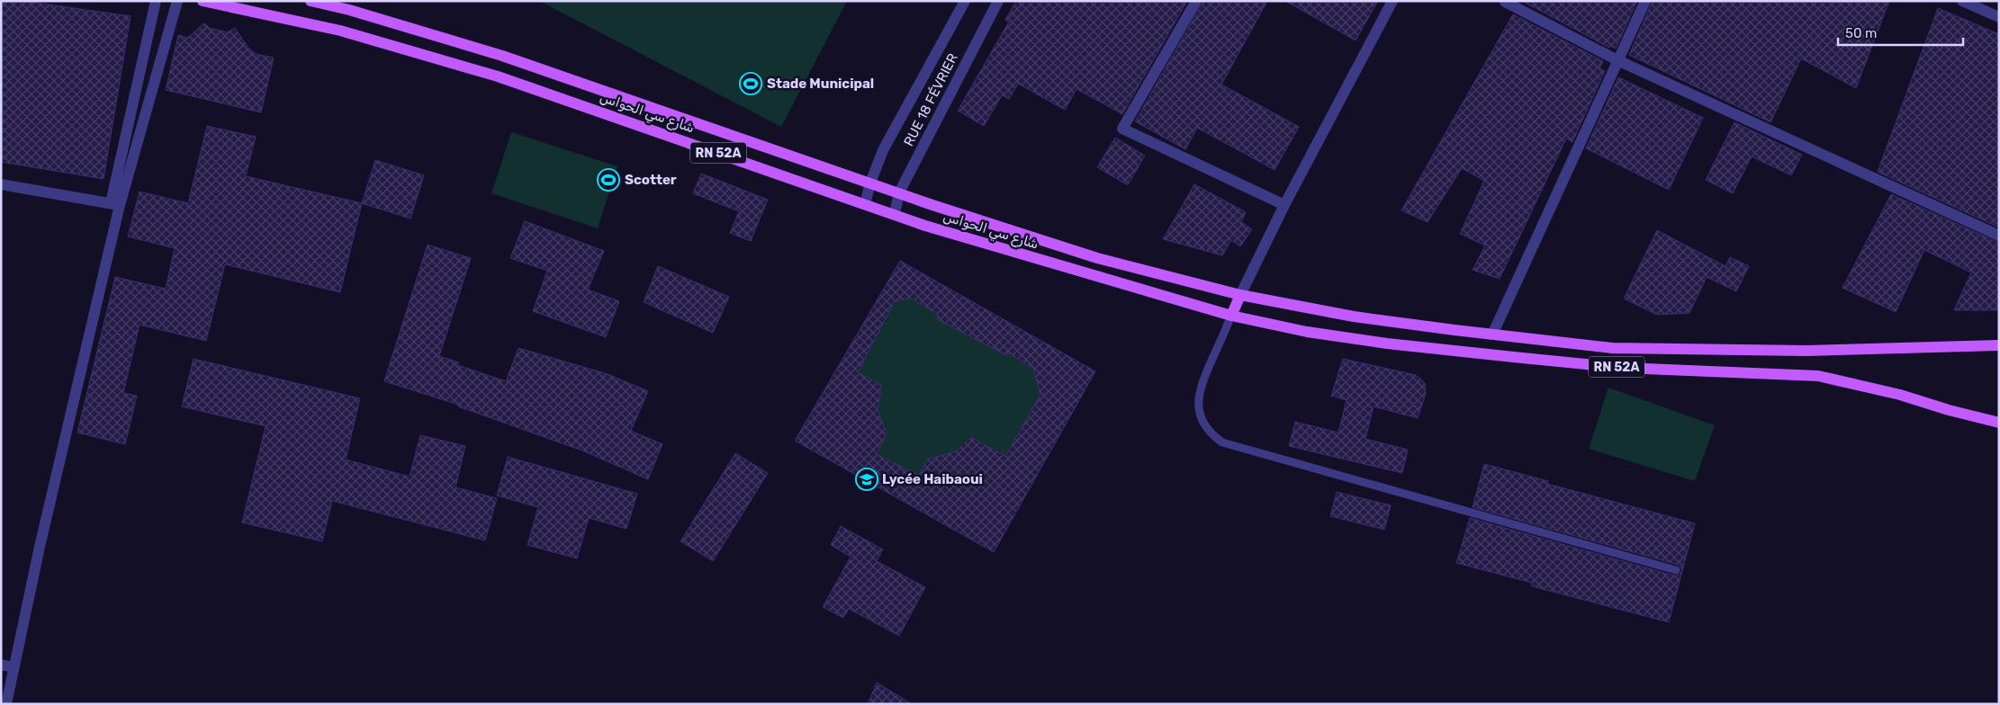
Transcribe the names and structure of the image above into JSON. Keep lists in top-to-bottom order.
{
  "streets": {
    "main road": ["شارع سي الحواس", "RN 52A"],
    "street": ["RUE 18 FÉVRIER"]
  },
  "crossings": [
    ["RUE 18 FÉVRIER", "شارع سي الحواس"],
    ["شارع سي الحواس", "RN 52A"]
  ],
  "places": {
    "sports": ["Stade Municipal", "Scotter"],
    "school or university": ["Lycée Haibaoui"]
  },
  "scale_bar": "50 m"
}
